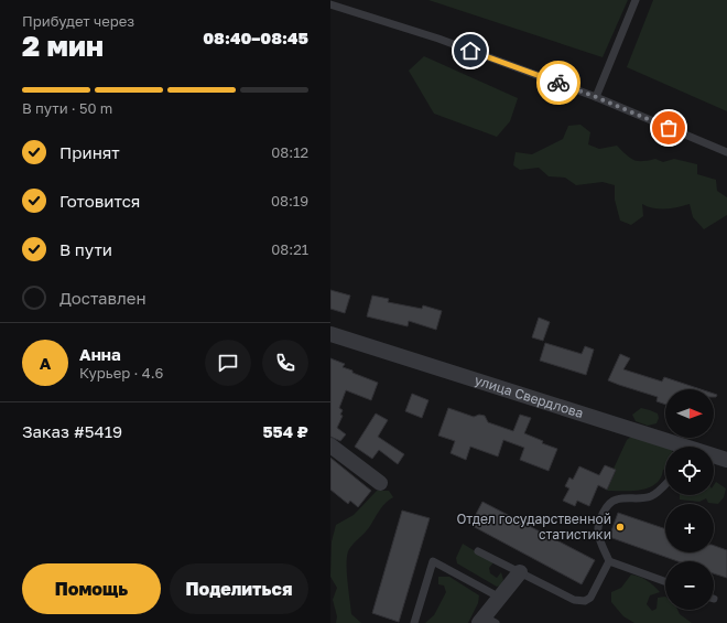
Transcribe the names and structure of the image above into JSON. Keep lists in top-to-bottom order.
{
  "streets": {
    "street": ["улица Свердлова"]
  },
  "places": ["Отдел государственной статистики"],
  "north": "right",
  "page": {
    "heading": ["2 мин", "Прибудет через", "08:40–08:45"],
    "panel": [
      "Анна",
      "Курьер · 4.6",
      "Заказ #5419",
      "554 ₽"
    ],
    "bar": "В пути · 50 m",
    "list": [
      ["Принят", "08:12"],
      ["Готовится", "08:19"],
      ["В пути", "08:21"],
      "Доставлен"
    ],
    "round": "А",
    "map_buttons": ["+", "−"],
    "buttons": ["Помощь", "Поделиться"]
  }
}
